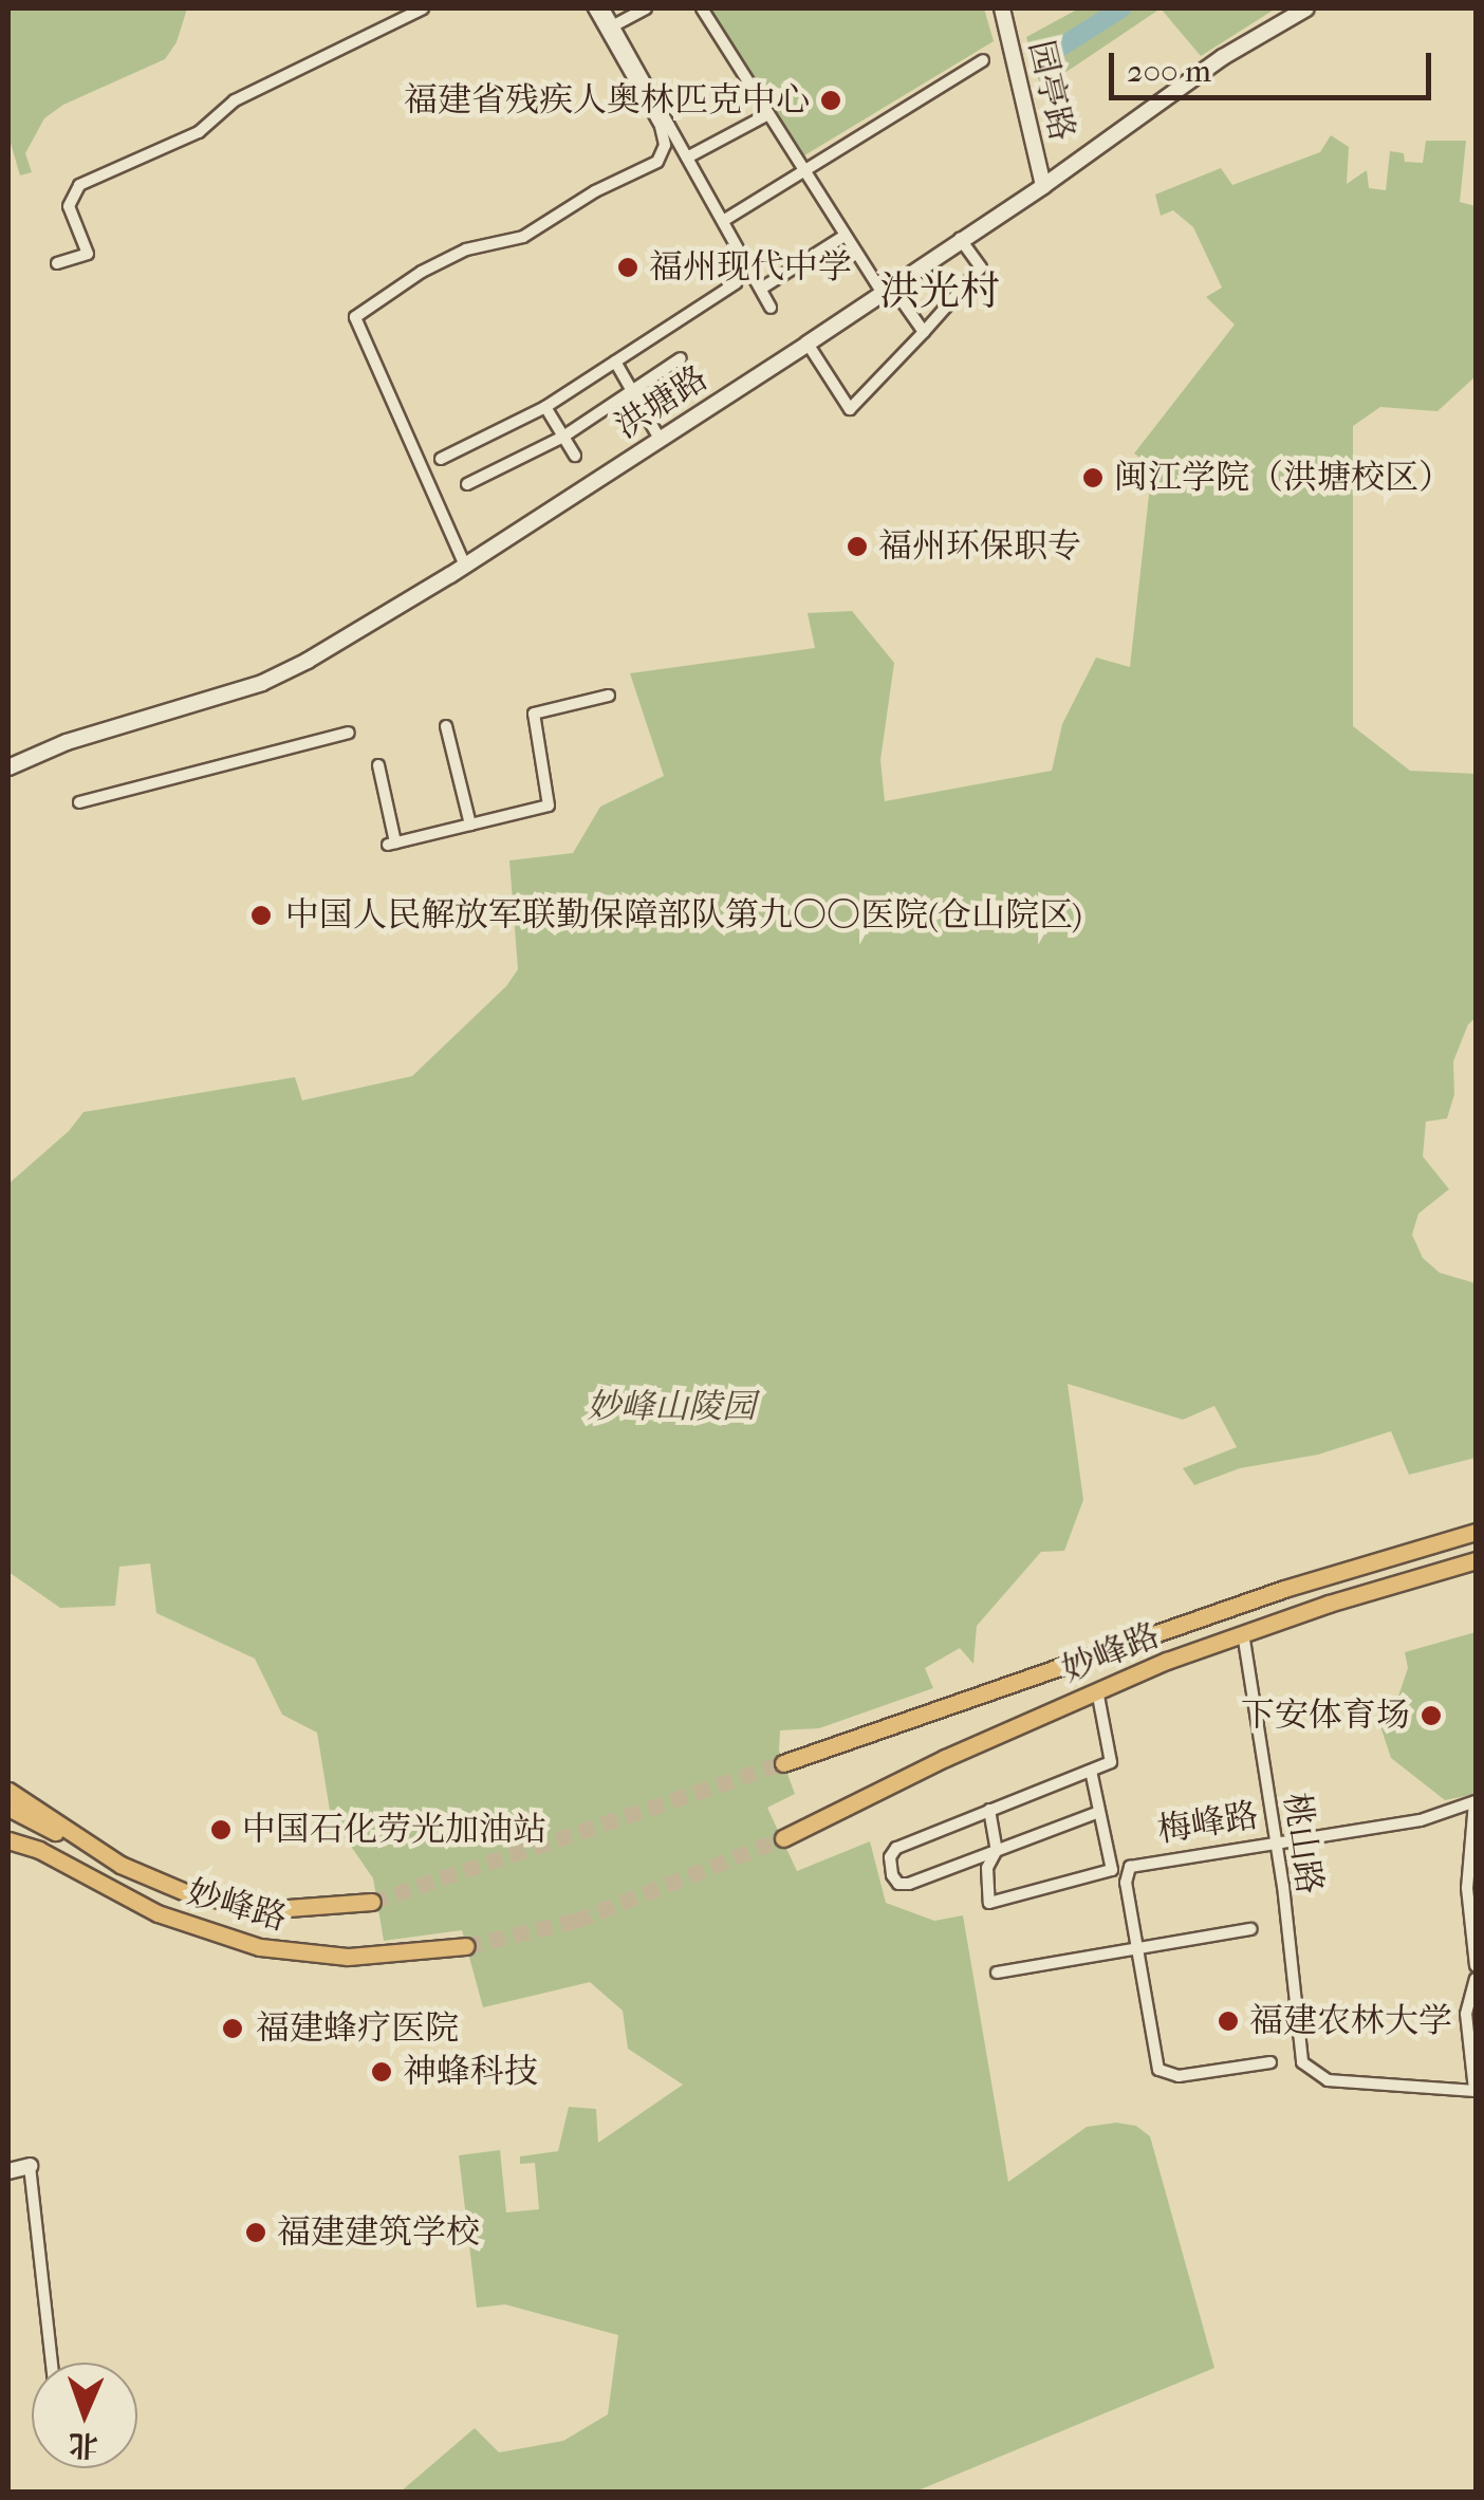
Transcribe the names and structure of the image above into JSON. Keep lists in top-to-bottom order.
{
  "streets": {
    "main road": ["妙峰路"],
    "street": [
      "园亭路",
      "洪塘路",
      "梅峰路",
      "桃山路"
    ]
  },
  "crossings": [
    ["园亭路", "洪塘路"],
    ["妙峰路", "桃山路"],
    ["梅峰路", "桃山路"]
  ],
  "districts": ["洪光村"],
  "parks": ["妙峰山陵园"],
  "places": [
    "福建省残疾人奥林匹克中心",
    "福州现代中学",
    "闽江学院（洪塘校区）",
    "福州环保职专",
    "中国人民解放军联勤保障部队第九〇〇医院(仓山院区)",
    "下安体育场",
    "中国石化劳光加油站",
    "福建农林大学",
    "福建蜂疗医院",
    "神蜂科技",
    "福建建筑学校"
  ],
  "scale_bar": "200 m",
  "north": "bottom"
}
